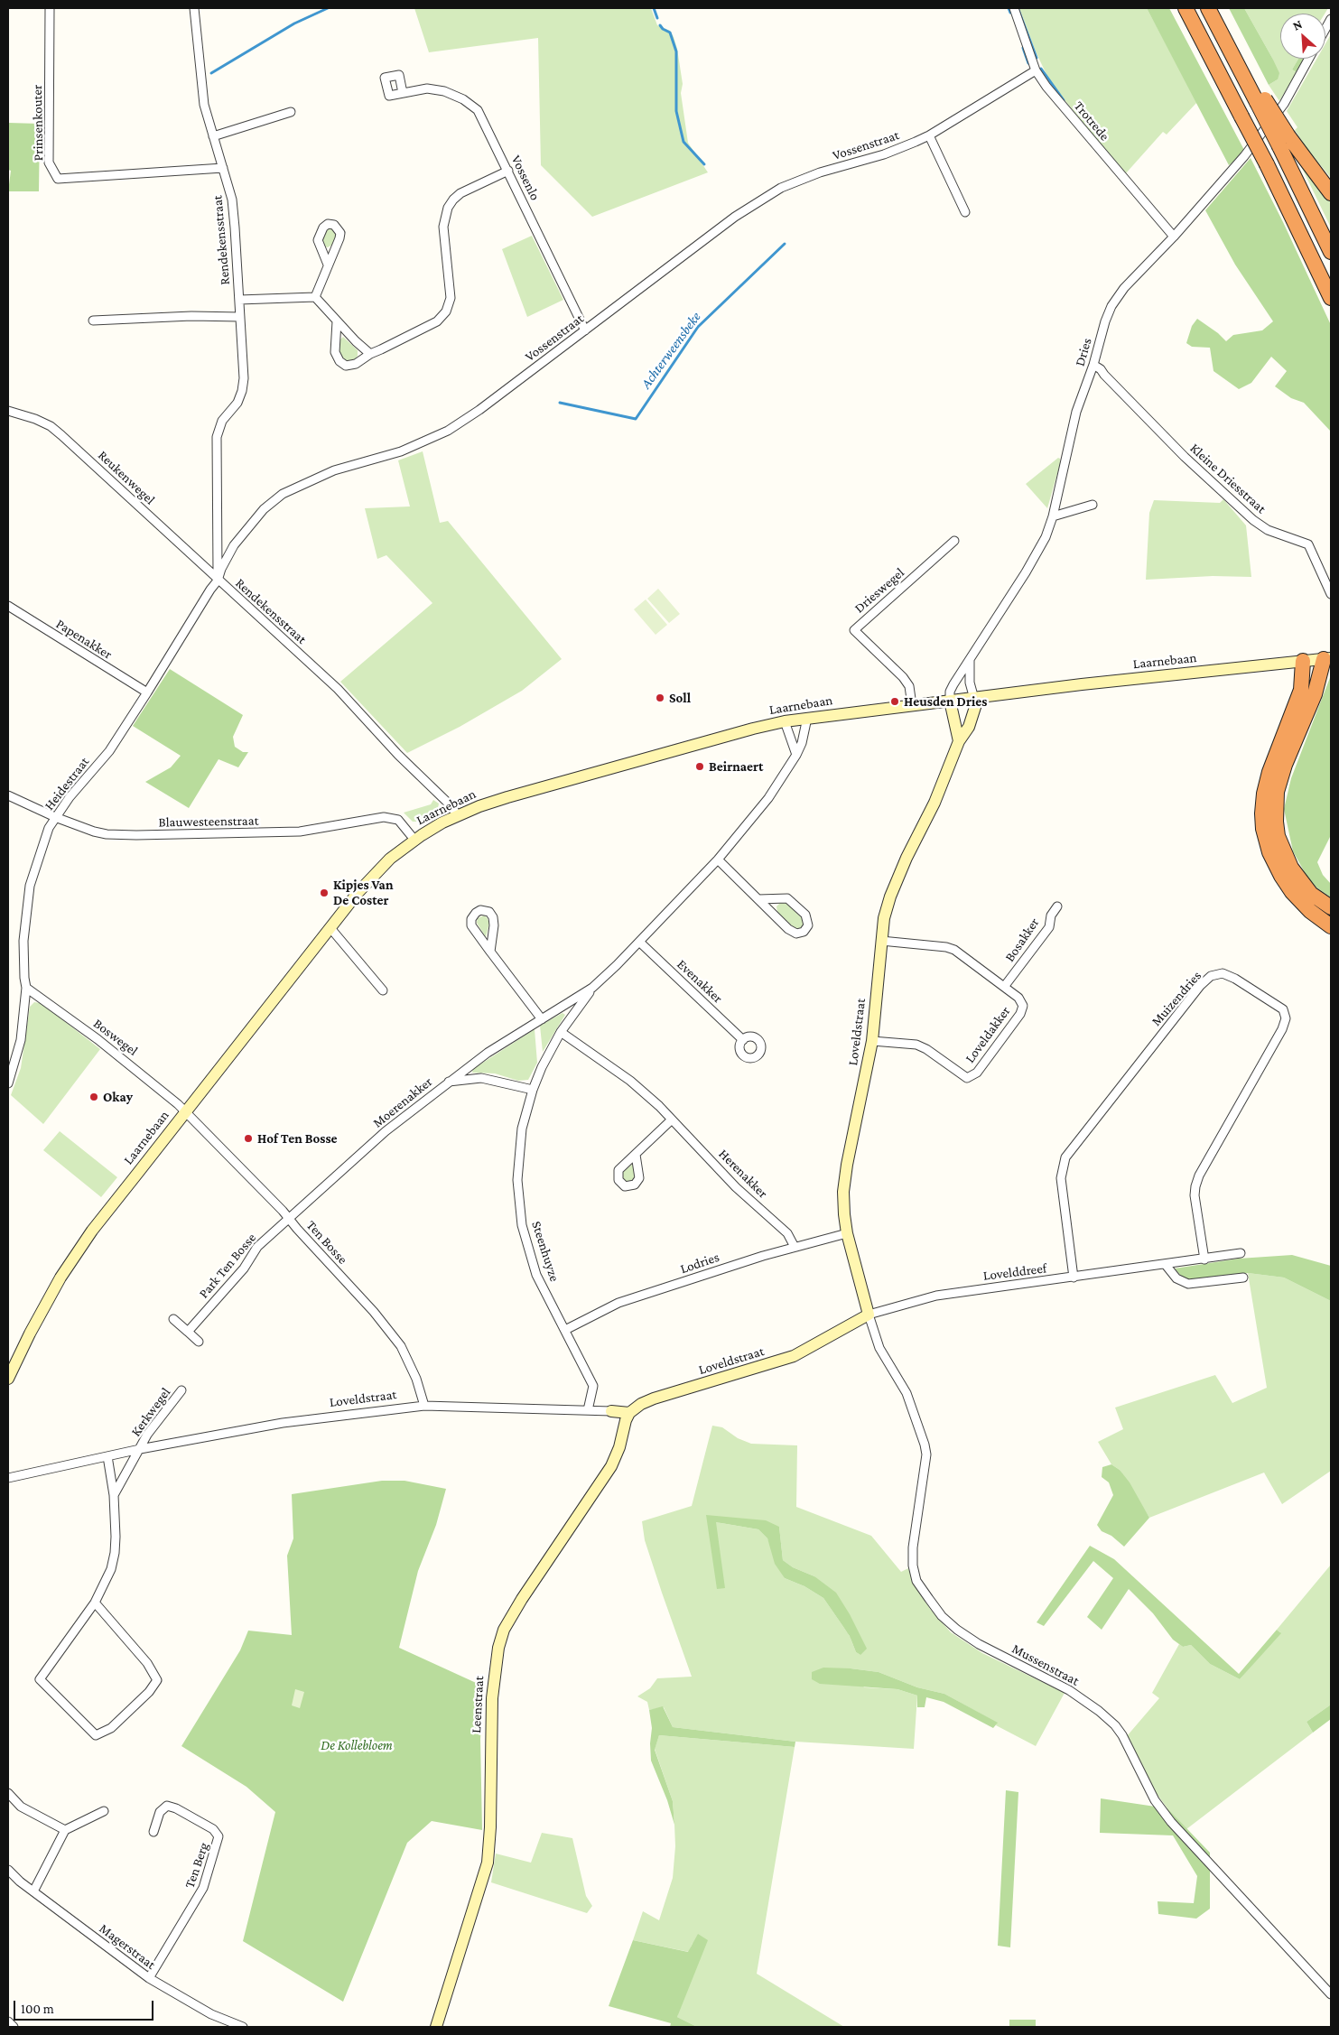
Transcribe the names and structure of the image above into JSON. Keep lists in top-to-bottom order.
{
  "streets": {
    "street": [
      "Trotrede",
      "Prinsenkouter",
      "Vossenstraat",
      "Vossenlo",
      "Rendekensstraat",
      "Dries",
      "Reukenwegel",
      "Kleine Driesstraat",
      "Drieswegel",
      "Papenakker",
      "Laarnebaan",
      "Heidestraat",
      "Blauwesteenstraat",
      "Bosakker",
      "Evenakker",
      "Muizendries",
      "Loveldstraat",
      "Loveldakker",
      "Boswegel",
      "Moerenakker",
      "Herenakker",
      "Ten Bosse",
      "Steenhuyze",
      "Lodries",
      "Park Ten Bosse",
      "Lovelddreef",
      "Kerkwegel",
      "Mussenstraat",
      "Leenstraat",
      "Ten Berg",
      "Magerstraat"
    ]
  },
  "crossings": [
    ["Trotrede", "Vossenstraat"],
    ["Trotrede", "Dries"],
    ["Prinsenkouter", "Rendekensstraat"],
    ["Vossenstraat", "Vossenlo"],
    ["Vossenstraat", "Rendekensstraat"],
    ["Vossenstraat", "Reukenwegel"],
    ["Vossenstraat", "Heidestraat"],
    ["Rendekensstraat", "Reukenwegel"],
    ["Rendekensstraat", "Laarnebaan"],
    ["Rendekensstraat", "Heidestraat"],
    ["Dries", "Kleine Driesstraat"],
    ["Dries", "Laarnebaan"],
    ["Reukenwegel", "Heidestraat"],
    ["Drieswegel", "Laarnebaan"],
    ["Papenakker", "Heidestraat"],
    ["Laarnebaan", "Blauwesteenstraat"],
    ["Laarnebaan", "Loveldstraat"],
    ["Laarnebaan", "Boswegel"],
    ["Laarnebaan", "Moerenakker"],
    ["Laarnebaan", "Ten Bosse"],
    ["Heidestraat", "Blauwesteenstraat"],
    ["Heidestraat", "Boswegel"],
    ["Bosakker", "Loveldakker"],
    ["Evenakker", "Moerenakker"],
    ["Muizendries", "Lovelddreef"],
    ["Loveldstraat", "Loveldakker"],
    ["Loveldstraat", "Ten Bosse"],
    ["Loveldstraat", "Steenhuyze"],
    ["Loveldstraat", "Lodries"],
    ["Loveldstraat", "Lovelddreef"],
    ["Loveldstraat", "Kerkwegel"],
    ["Loveldstraat", "Mussenstraat"],
    ["Loveldstraat", "Leenstraat"],
    ["Boswegel", "Ten Bosse"],
    ["Moerenakker", "Ten Bosse"],
    ["Moerenakker", "Steenhuyze"],
    ["Moerenakker", "Park Ten Bosse"],
    ["Herenakker", "Steenhuyze"],
    ["Herenakker", "Lodries"],
    ["Ten Bosse", "Park Ten Bosse"],
    ["Steenhuyze", "Lodries"],
    ["Lovelddreef", "Mussenstraat"],
    ["Ten Berg", "Magerstraat"]
  ],
  "water": ["Achterweensbeke"],
  "parks": ["De Kollebloem"],
  "places": [
    "Soll",
    "Heusden Dries",
    "Beirnaert",
    "Kipjes Van De Coster",
    "Okay",
    "Hof Ten Bosse"
  ],
  "scale_bar": "100 m",
  "north": "top left"
}
